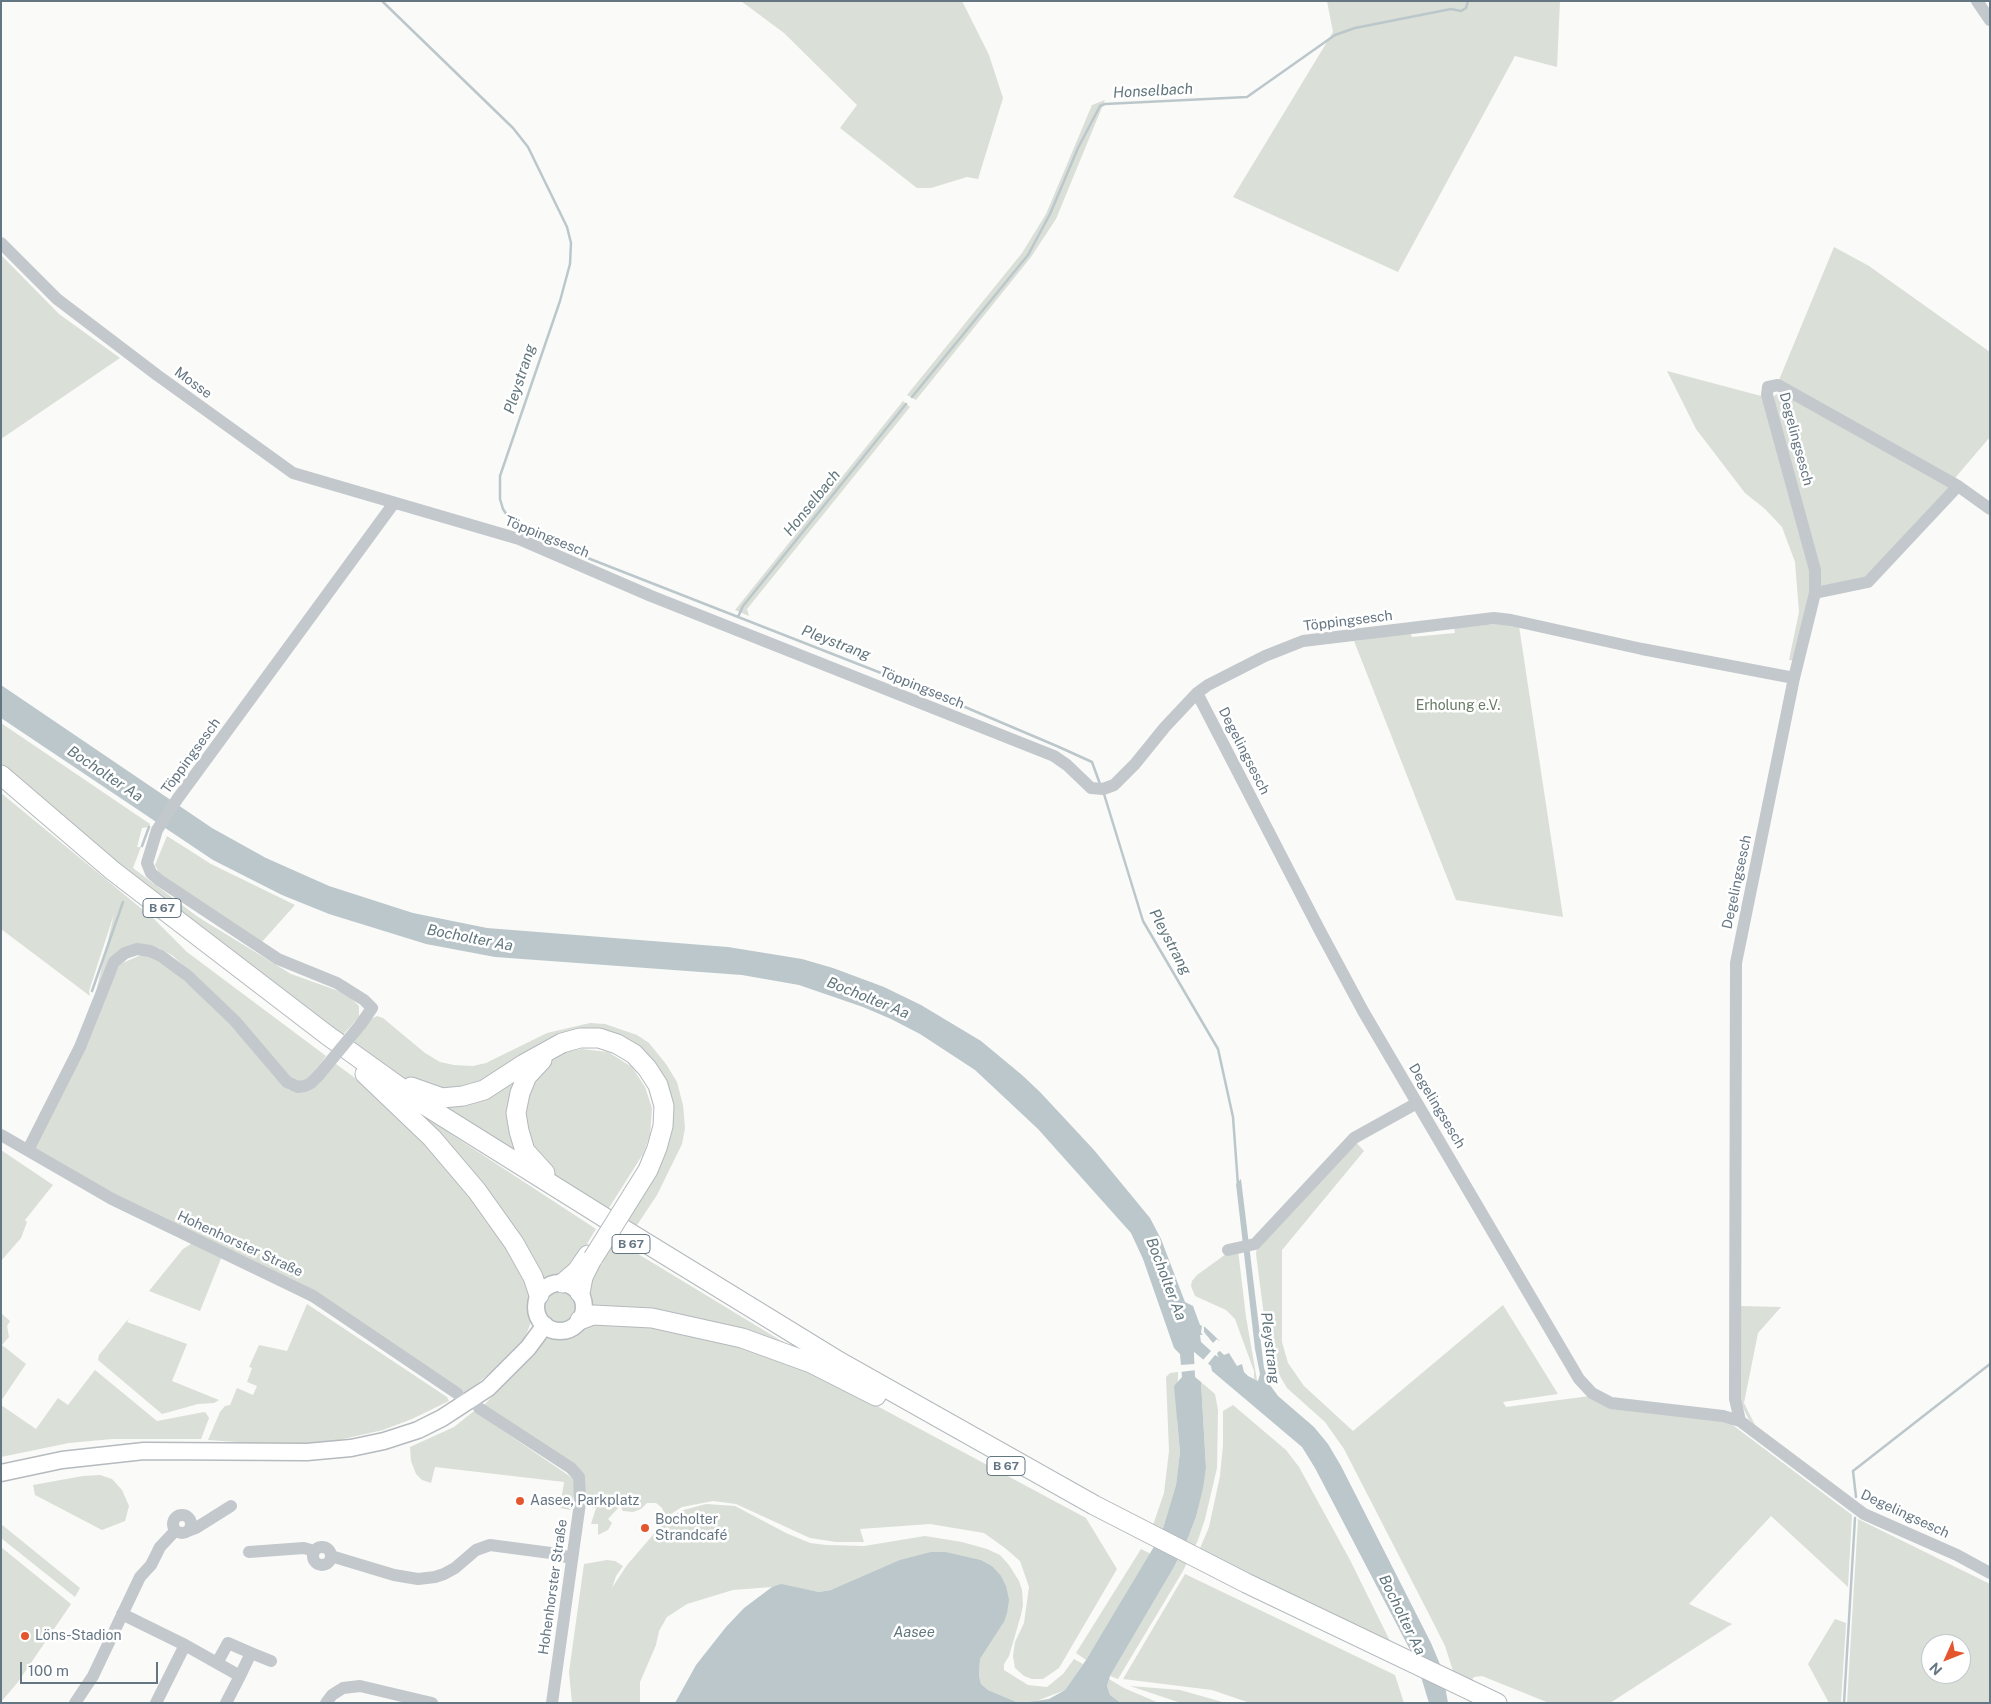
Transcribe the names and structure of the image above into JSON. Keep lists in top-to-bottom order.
{
  "streets": {
    "highway": ["B 67"],
    "street": [
      "Mosse",
      "Degelingsesch",
      "Töppingsesch",
      "Hohenhorster Straße"
    ]
  },
  "crossings": [
    ["Mosse", "Töppingsesch"],
    ["Degelingsesch", "Töppingsesch"],
    ["Töppingsesch", "Hohenhorster Straße"]
  ],
  "water": [
    "Honselbach",
    "Pleystrang",
    "Bocholter Aa",
    "Aasee"
  ],
  "parks": ["Erholung e.V."],
  "places": ["Aasee, Parkplatz", "Bocholter Strandcafé", "Löns-Stadion"],
  "scale_bar": "100 m",
  "north": "bottom left"
}
